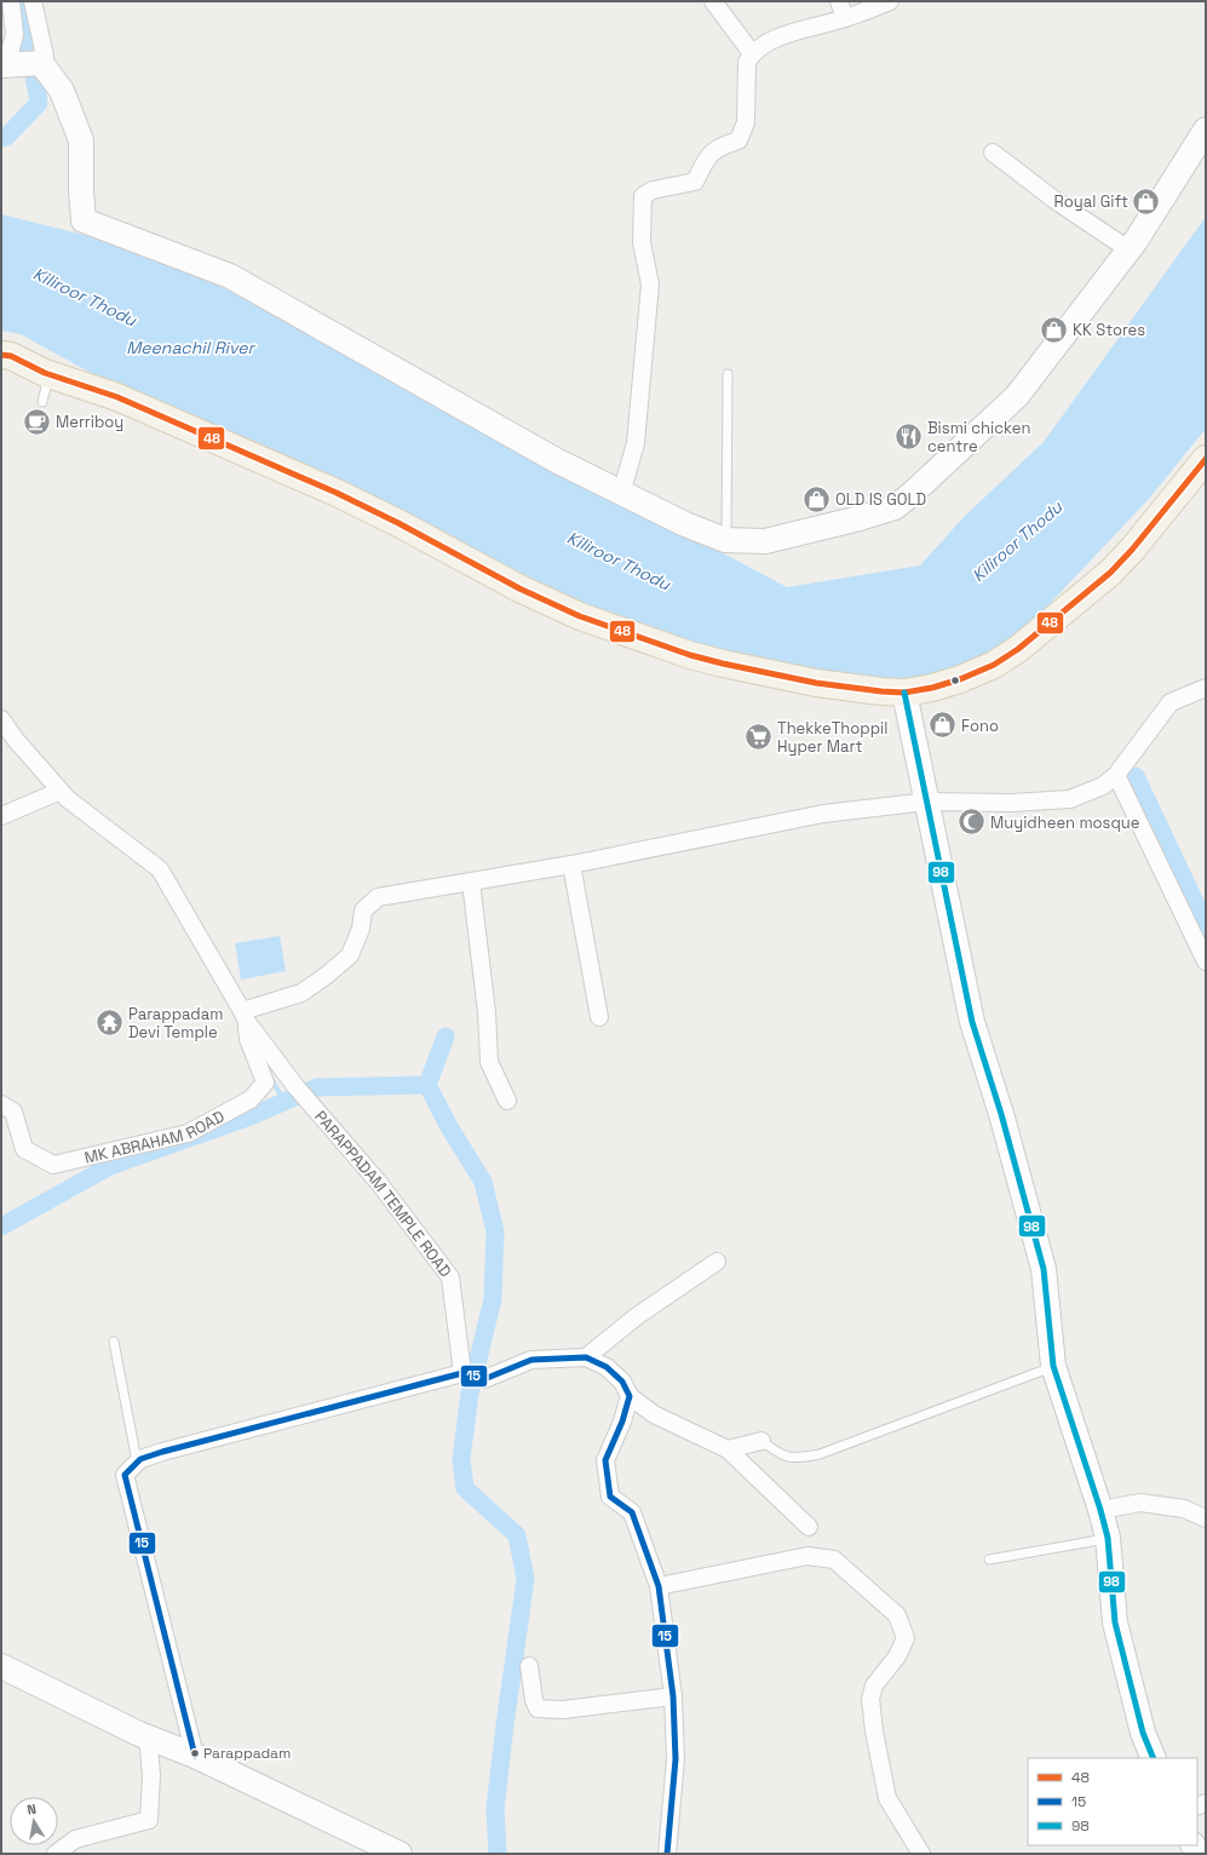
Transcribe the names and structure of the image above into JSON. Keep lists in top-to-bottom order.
{
  "streets": {
    "street": ["MK ABRAHAM ROAD", "PARAPPADAM TEMPLE ROAD"]
  },
  "crossings": [
    ["MK ABRAHAM ROAD", "PARAPPADAM TEMPLE ROAD"]
  ],
  "water": ["Kiliroor Thodu", "Meenachil River"],
  "places": {
    "shop": [
      "Royal Gift",
      "KK Stores",
      "OLD IS GOLD",
      "Fono"
    ],
    "cafe": ["Merriboy"],
    "restaurant": ["Bismi chicken centre"],
    "supermarket": ["ThekkeThoppil Hyper Mart"],
    "mosque": ["Muyidheen mosque"],
    "temple": ["Parappadam Devi Temple"],
    "other": ["Parappadam"]
  },
  "lines": ["transit line 48", "transit line 98", "transit line 15"],
  "legend": ["48", "15", "98"],
  "north": "top"
}
